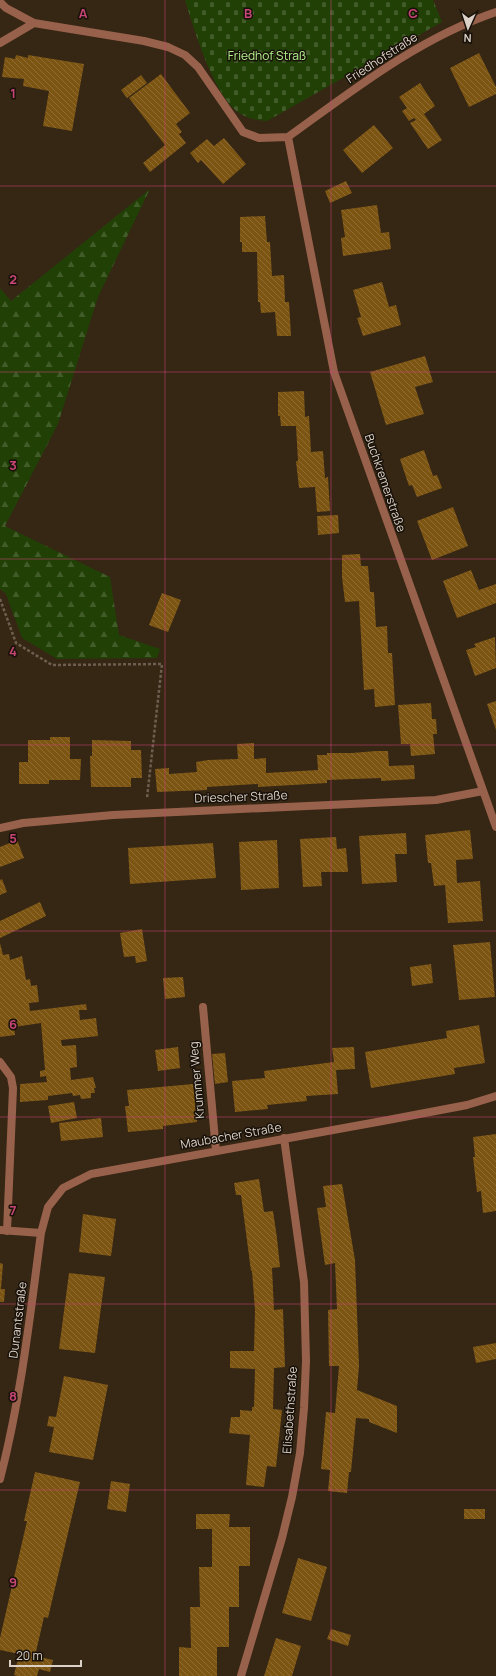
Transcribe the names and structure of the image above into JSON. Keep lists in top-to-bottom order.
{
  "streets": {
    "street": [
      "Friedhofstraße",
      "Buchkremerstraße",
      "Driescher Straße",
      "Krummer Weg",
      "Maubacher Straße",
      "Dunantstraße",
      "Elisabethstraße"
    ]
  },
  "crossings": [
    ["Friedhofstraße", "Buchkremerstraße"],
    ["Buchkremerstraße", "Driescher Straße"],
    ["Krummer Weg", "Maubacher Straße"],
    ["Maubacher Straße", "Dunantstraße"],
    ["Maubacher Straße", "Elisabethstraße"]
  ],
  "parks": ["Friedhof Straß"],
  "scale_bar": "20 m",
  "north": "bottom",
  "grid": {
    "columns": ["A", "B", "C"],
    "rows": [
      "1",
      "2",
      "3",
      "4",
      "5",
      "6",
      "7",
      "8",
      "9"
    ]
  }
}
